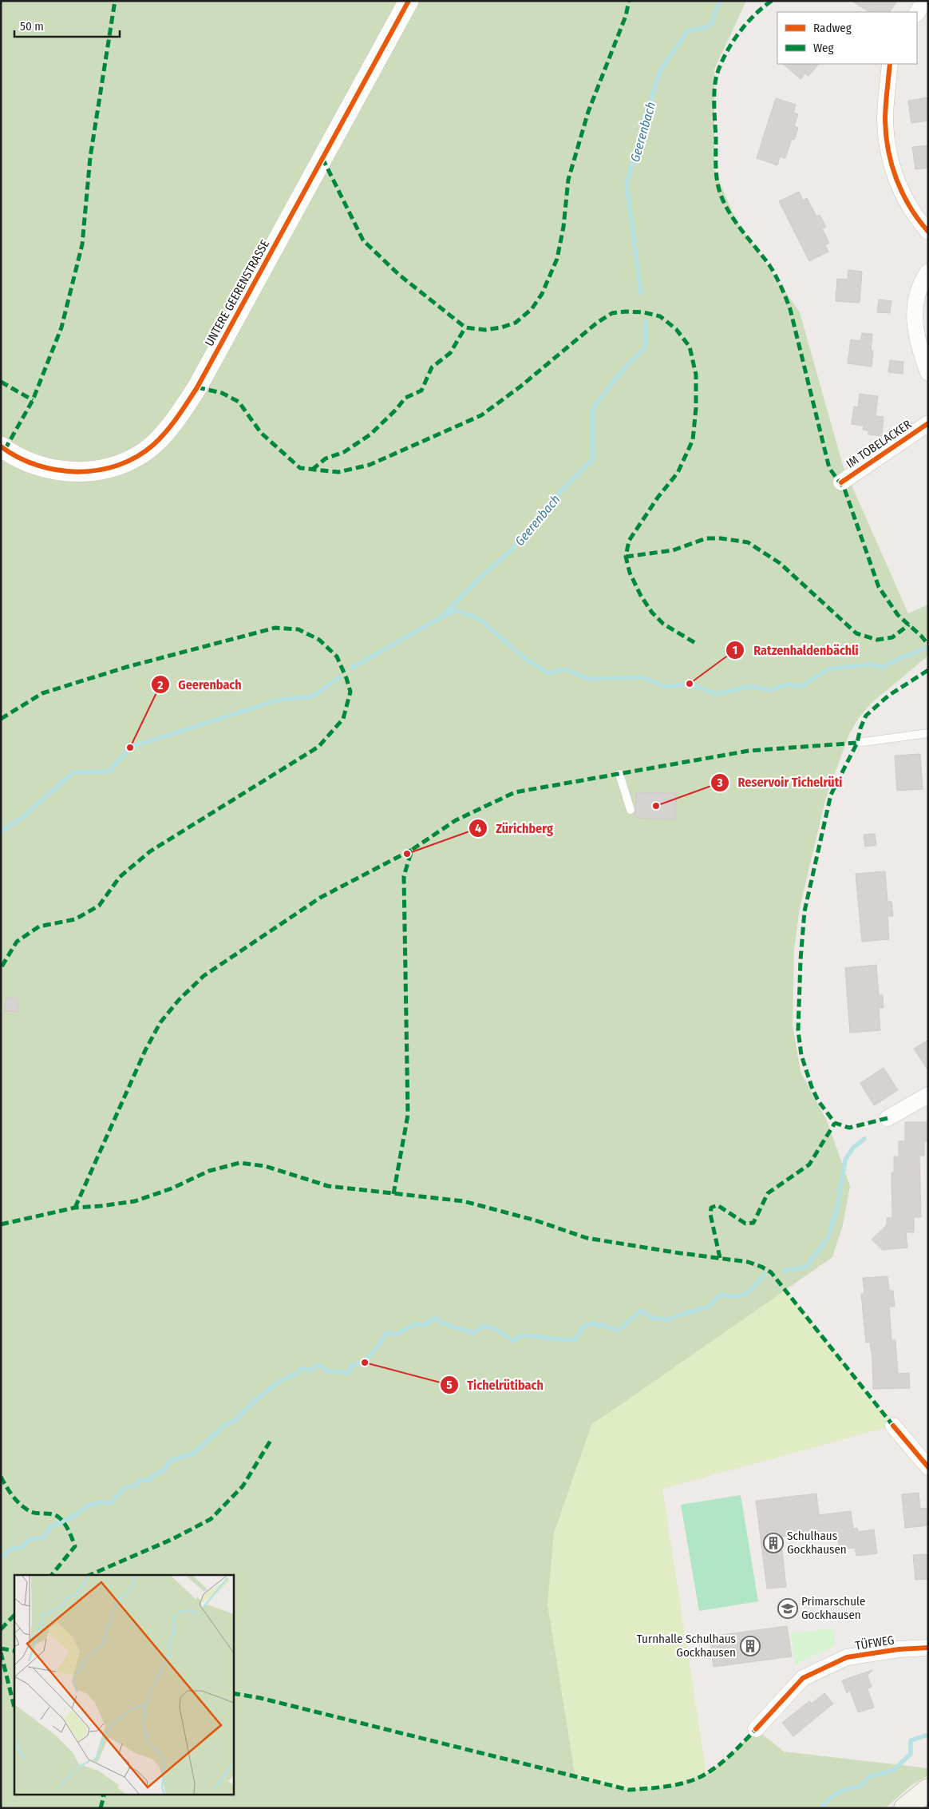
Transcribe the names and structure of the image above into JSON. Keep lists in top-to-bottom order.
{
  "streets": {
    "street": ["UNTERE GEERENSTRASSE", "IM TOBELACKER", "TÜFWEG"]
  },
  "water": ["Geerenbach"],
  "places": {
    "other": [
      "Ratzenhaldenbächli",
      "Geerenbach",
      "Reservoir Tichelrüti",
      "Zürichberg",
      "Tichelrütibach"
    ],
    "building": ["Schulhaus Gockhausen", "Turnhalle Schulhaus Gockhausen"],
    "school or university": ["Primarschule Gockhausen"]
  },
  "legend": ["Radweg", "Weg"],
  "scale_bar": "50 m"
}
